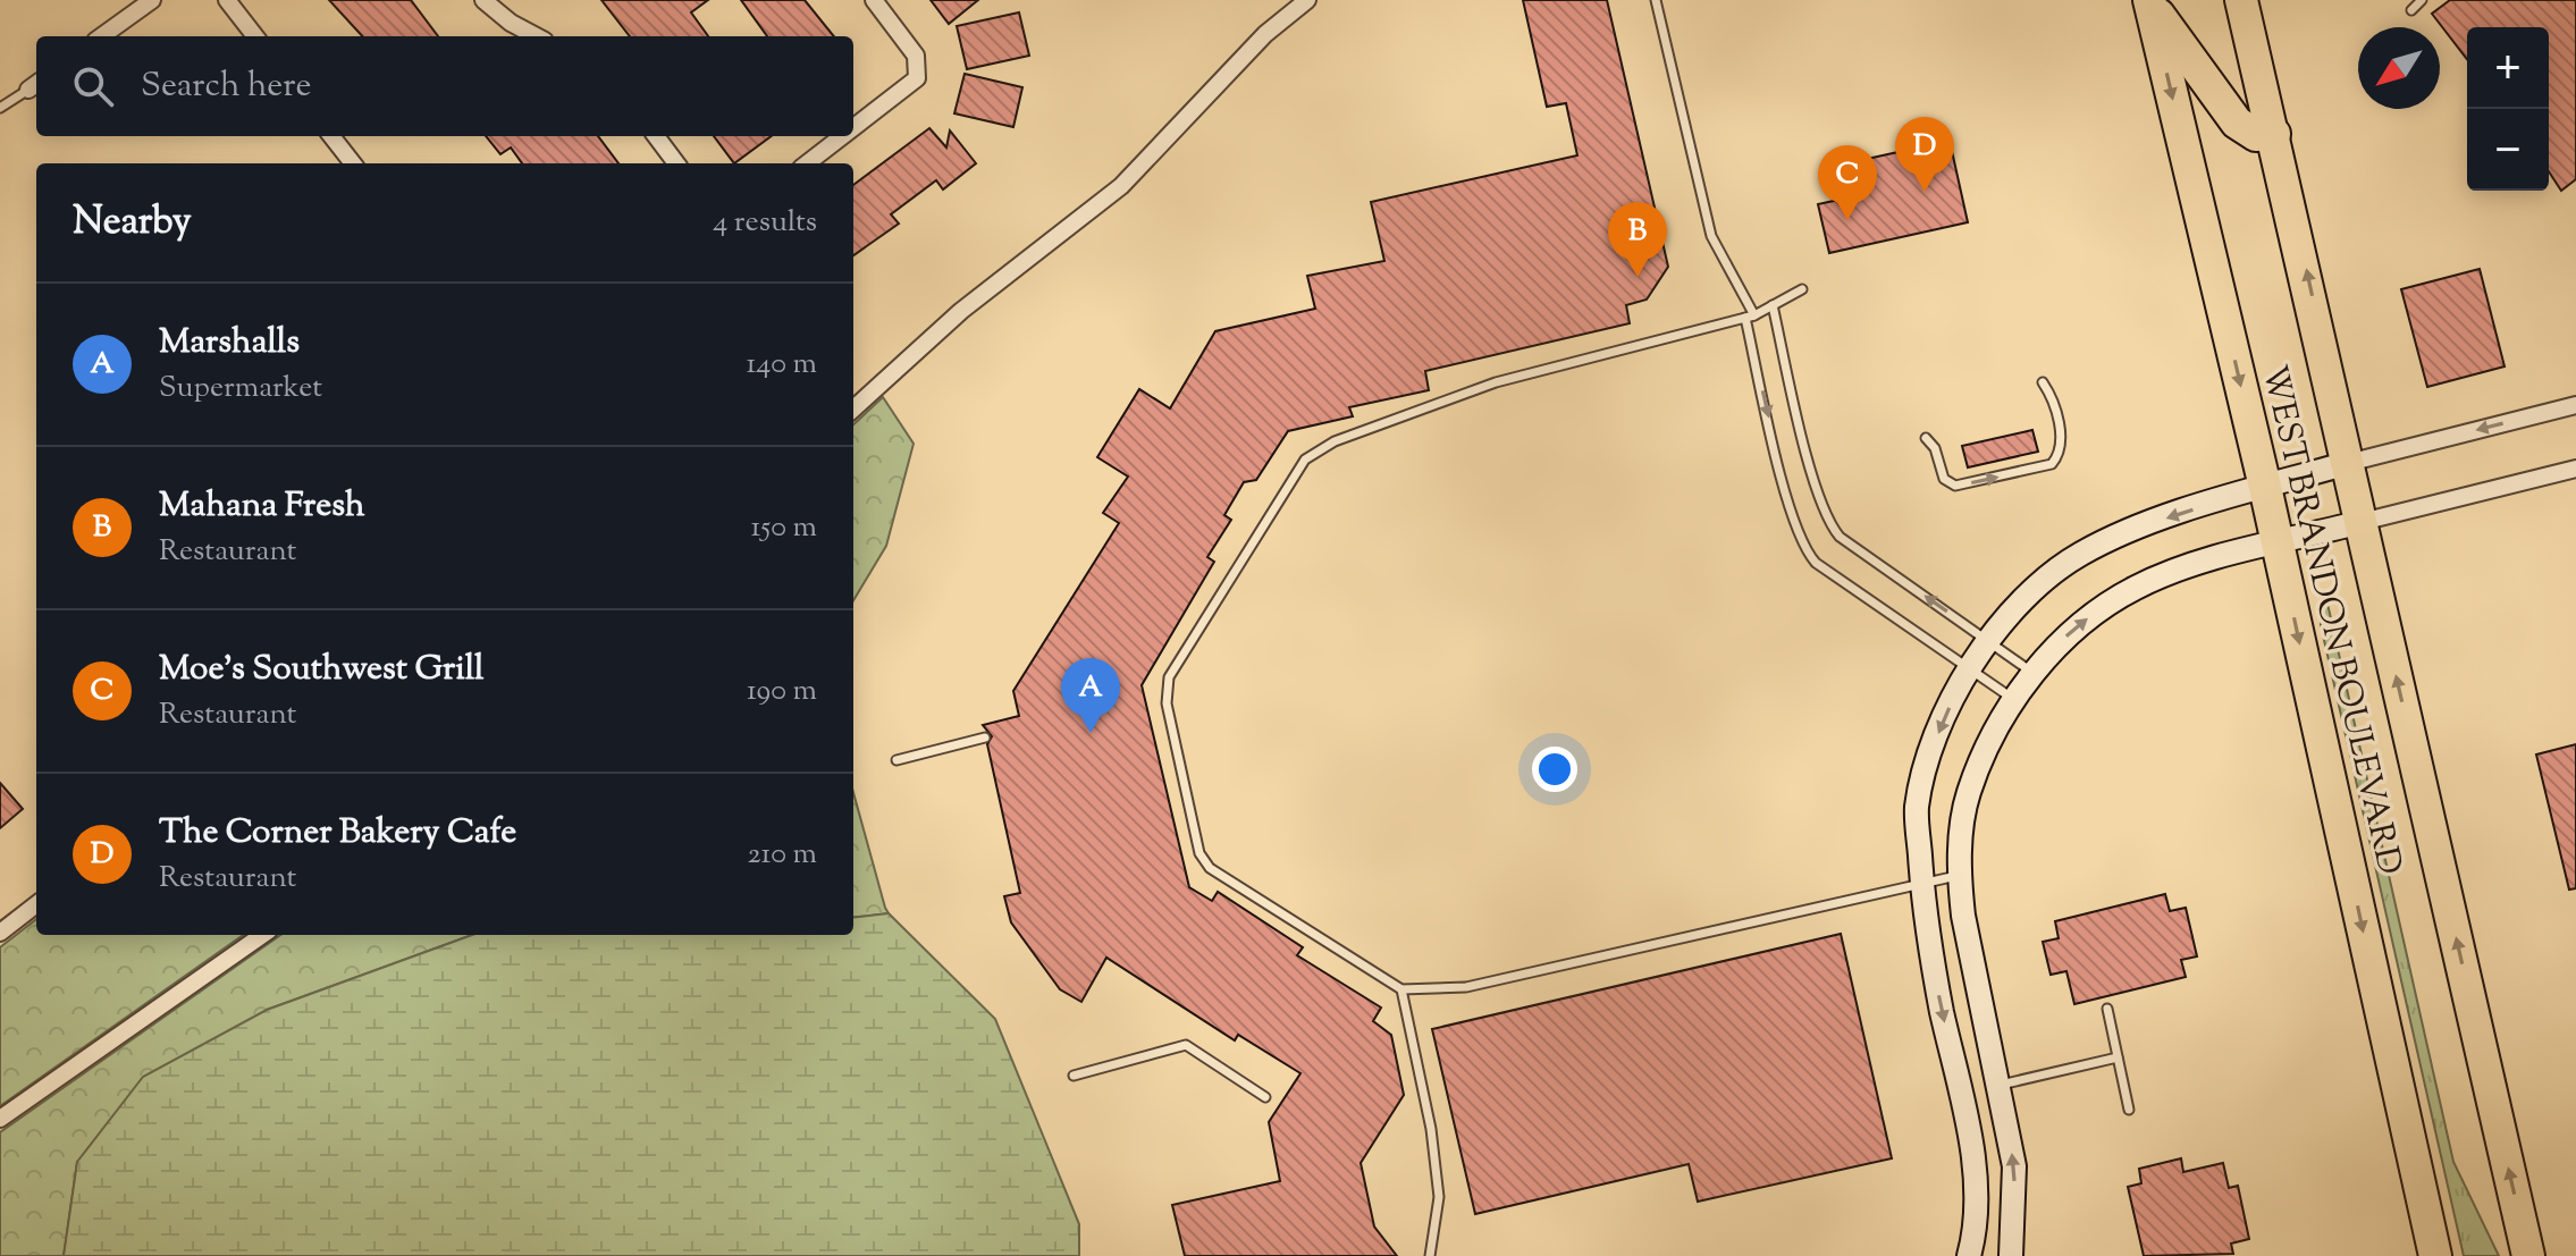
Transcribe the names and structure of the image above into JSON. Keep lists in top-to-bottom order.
{
  "streets": {
    "highway": ["WEST BRANDON BOULEVARD"]
  },
  "north": "bottom left",
  "page": {
    "map_buttons": ["+", "−"],
    "search": "Search here",
    "pins": [
      "D",
      "C",
      "B",
      "A"
    ],
    "heading": ["Nearby", "4 results"],
    "list": [
      {
        "mark": "A",
        "name": "Marshalls",
        "note": "Supermarket",
        "value": "140 m"
      },
      {
        "mark": "B",
        "name": "Mahana Fresh",
        "note": "Restaurant",
        "value": "150 m"
      },
      {
        "mark": "C",
        "name": "Moe's Southwest Grill",
        "note": "Restaurant",
        "value": "190 m"
      },
      {
        "mark": "D",
        "name": "The Corner Bakery Cafe",
        "note": "Restaurant",
        "value": "210 m"
      }
    ]
  }
}
